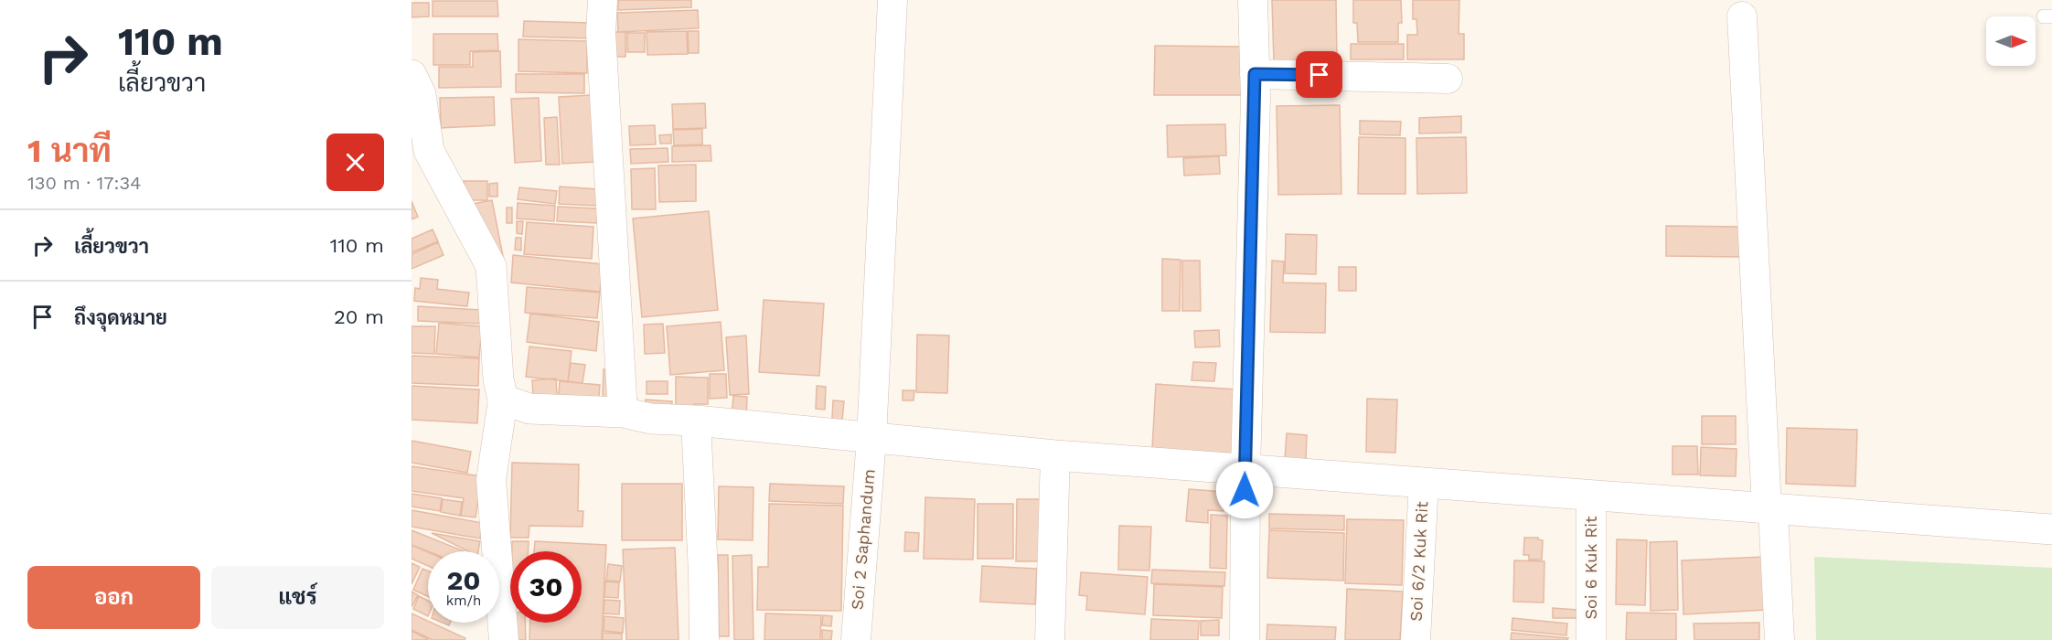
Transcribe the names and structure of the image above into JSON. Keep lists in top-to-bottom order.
{
  "streets": {
    "street": ["Soi 2 Saphandum", "Soi 6/2 Kuk Rit", "Soi 6 Kuk Rit"]
  },
  "north": "right",
  "page": {
    "turn": ["110 m", "เลี้ยวขวา"],
    "heading": ["1 นาที", "130 m · 17:34"],
    "list": [
      {
        "name": "เลี้ยวขวา",
        "value": "110 m"
      },
      {
        "name": "ถึงจุดหมาย",
        "value": "20 m"
      }
    ],
    "speed": "20 km/h",
    "limit": "30",
    "buttons": ["ออก", "แชร์"]
  }
}
